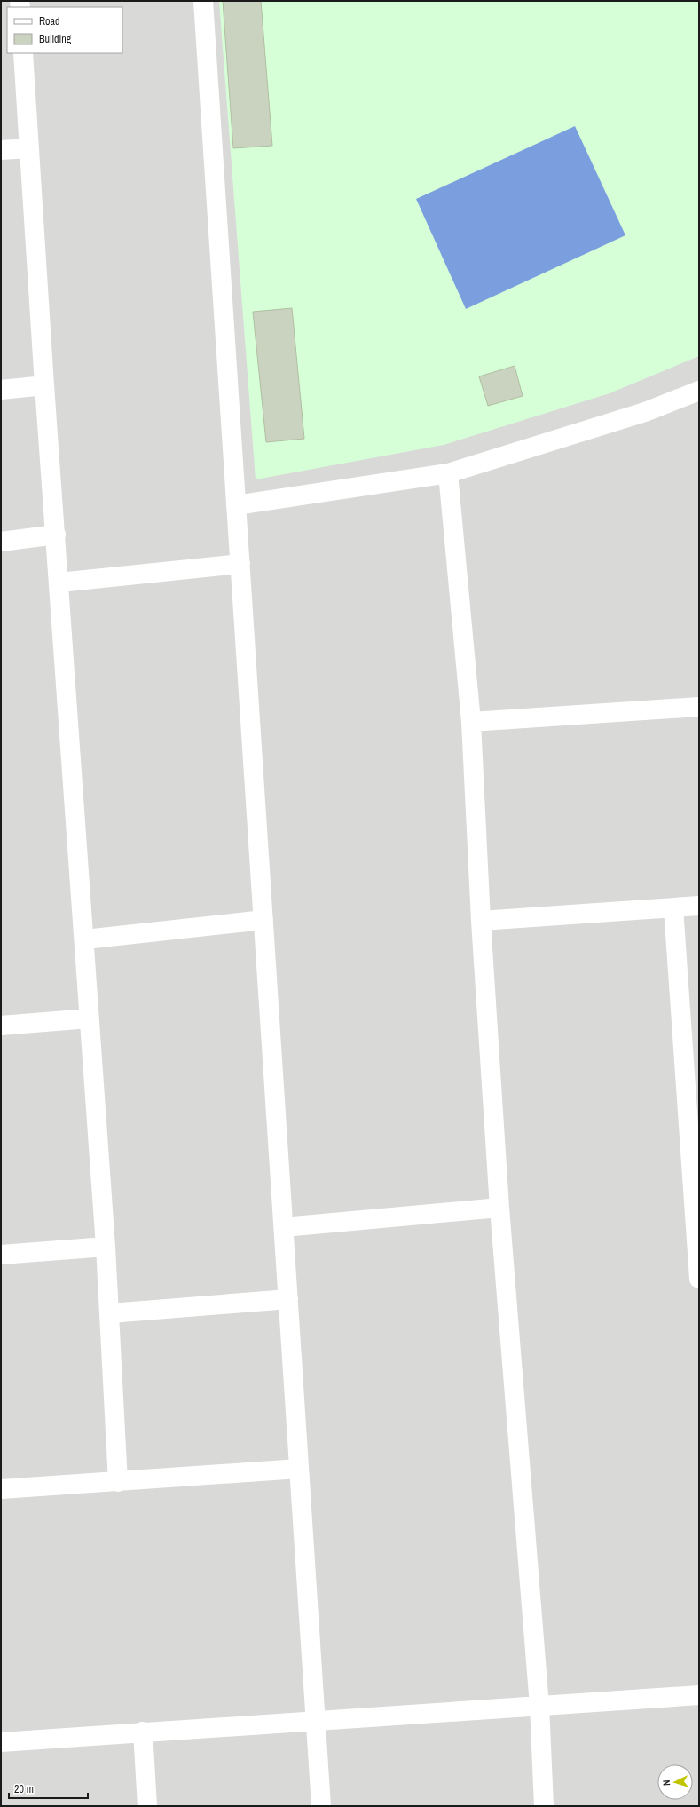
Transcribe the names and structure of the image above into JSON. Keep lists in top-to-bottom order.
{
  "legend": ["Road", "Building"],
  "scale_bar": "20 m",
  "north": "left"
}
